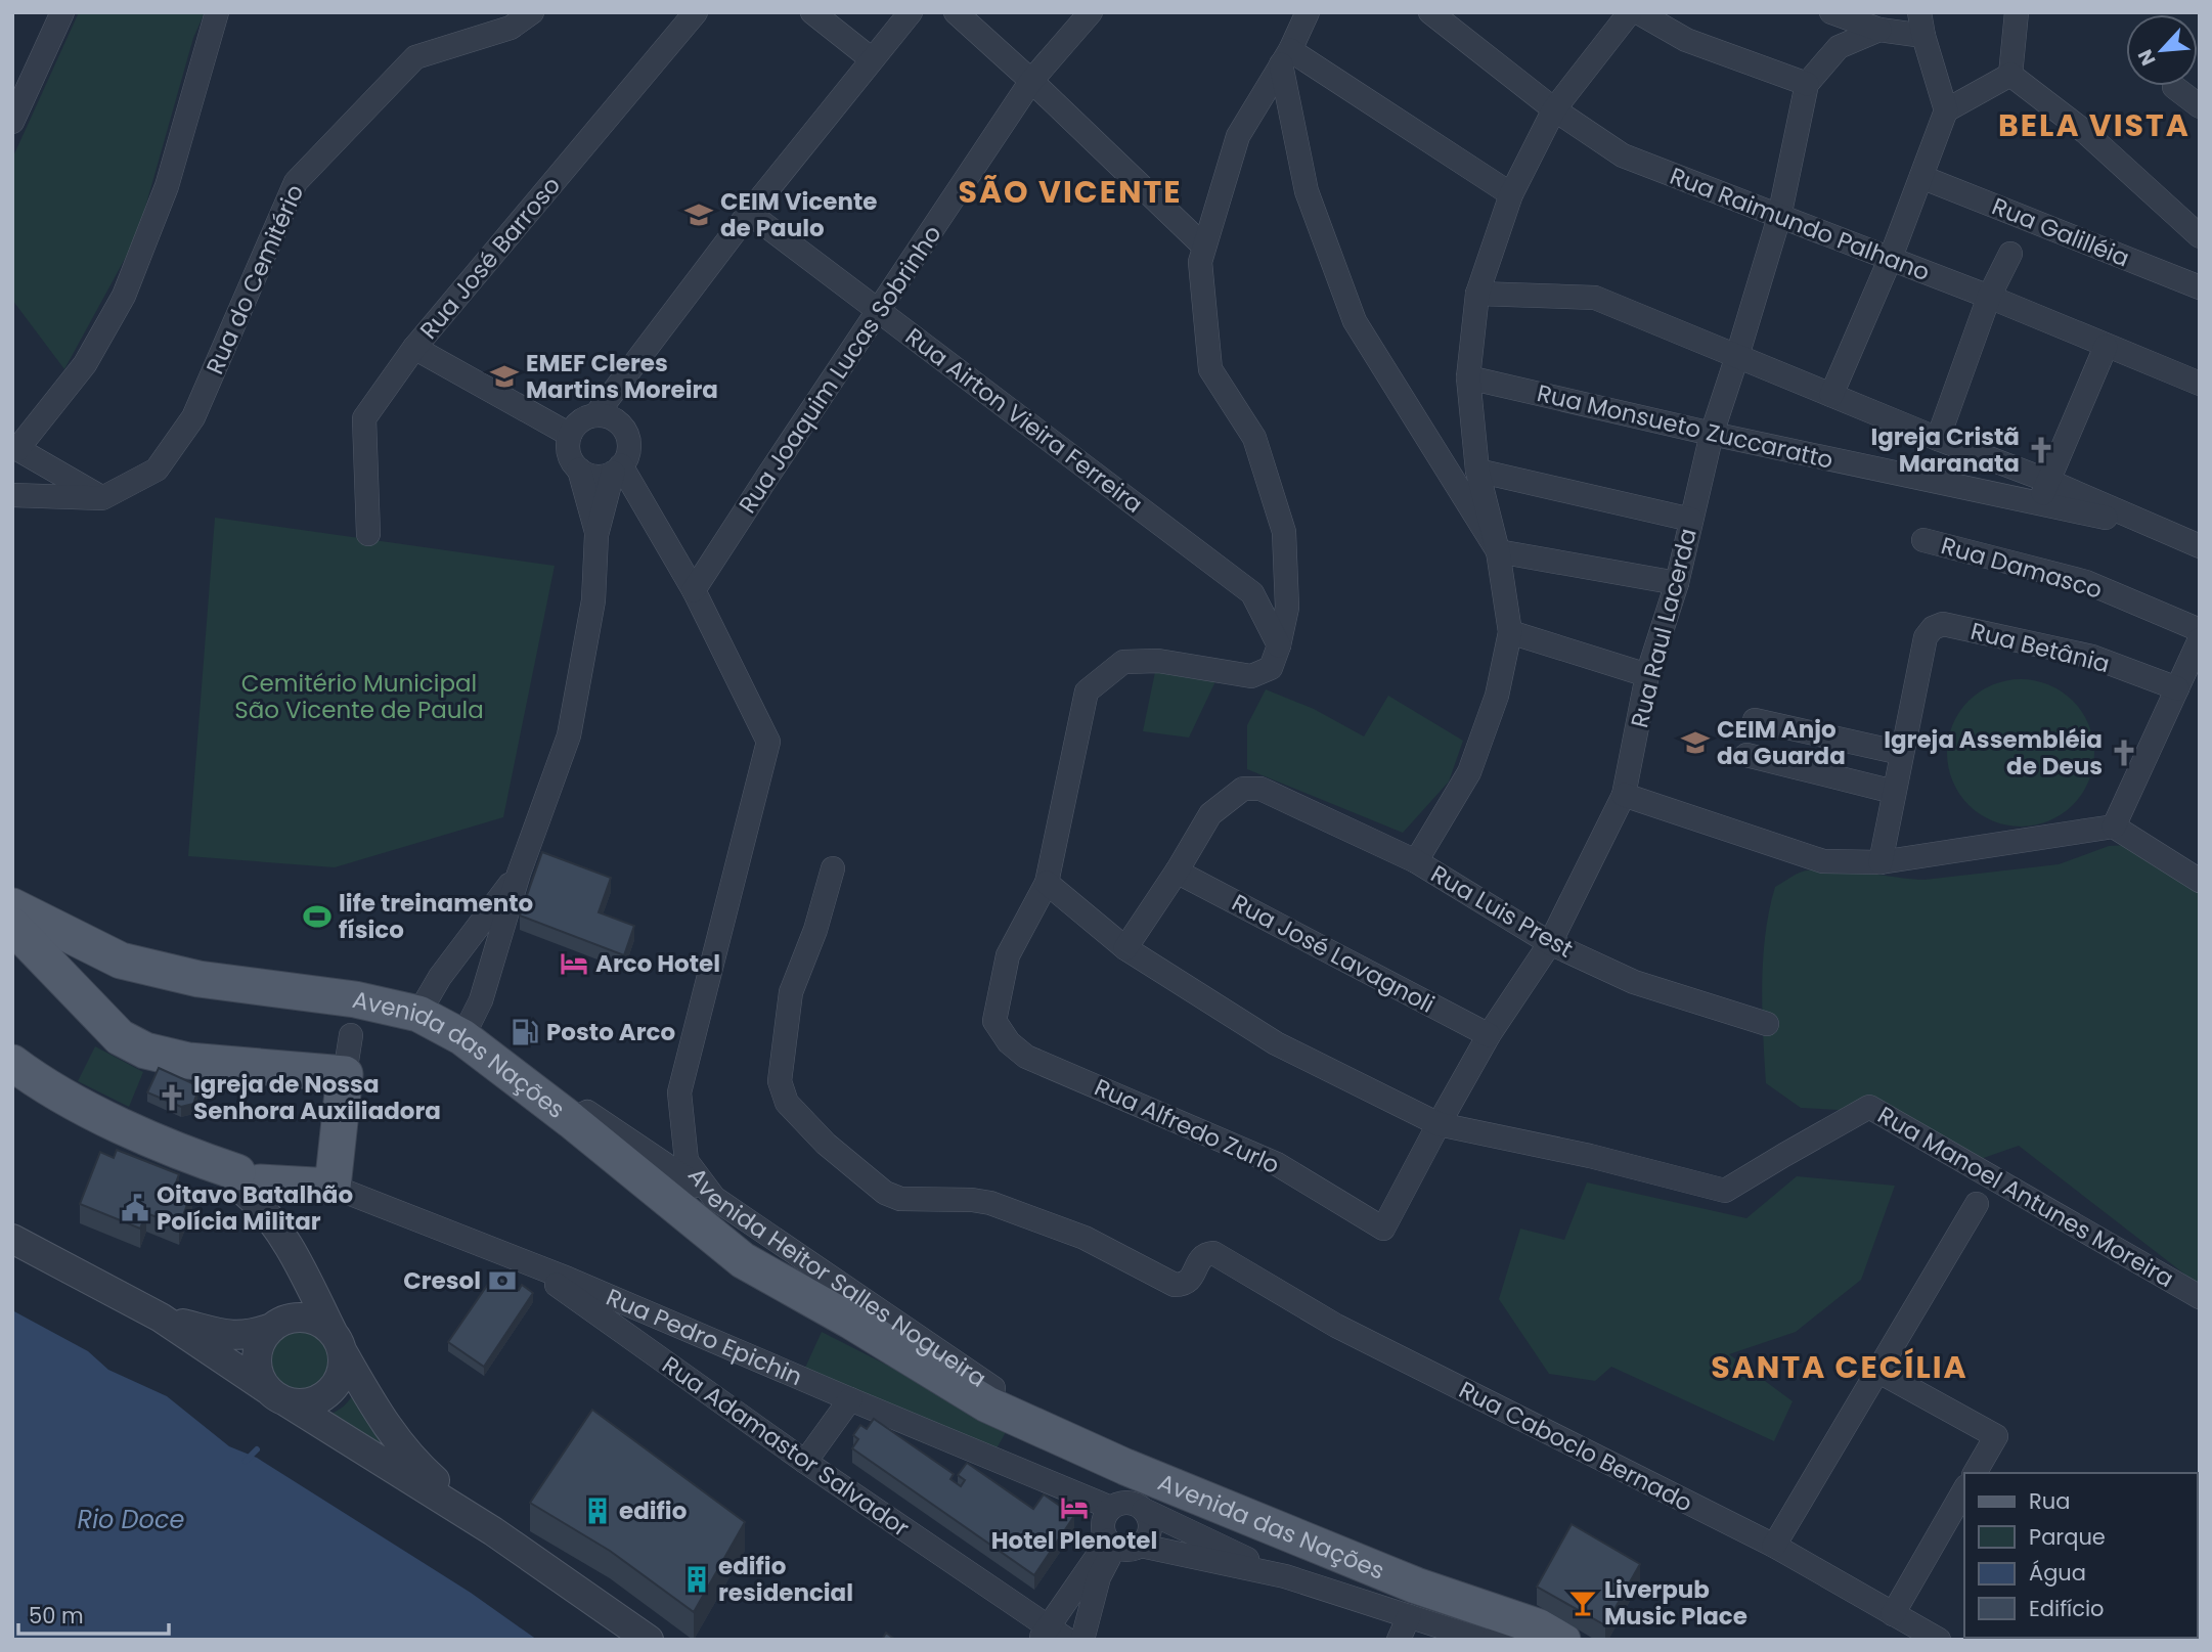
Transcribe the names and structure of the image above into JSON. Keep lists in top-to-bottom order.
{
  "streets": {
    "main road": ["Avenida das Nações", "Rua Pedro Epichin"],
    "street": [
      "Rua Raimundo Palhano",
      "Rua Galilléia",
      "Rua José Barroso",
      "Rua do Cemitério",
      "Rua Joaquim Lucas Sobrinho",
      "Rua Airton Vieira Ferreira",
      "Rua Monsueto Zuccaratto",
      "Rua Damasco",
      "Rua Raul Lacerda",
      "Rua Betânia",
      "Rua Luis Prest",
      "Rua José Lavagnoli",
      "Rua Alfredo Zurlo",
      "Rua Manoel Antunes Moreira",
      "Avenida Heitor Salles Nogueira",
      "Rua Adamastor Salvador",
      "Rua Caboclo Bernado"
    ]
  },
  "crossings": [
    ["Rua Raimundo Palhano", "Rua Raul Lacerda"],
    ["Rua Joaquim Lucas Sobrinho", "Rua Airton Vieira Ferreira"],
    ["Rua Joaquim Lucas Sobrinho", "Avenida Heitor Salles Nogueira"],
    ["Rua Monsueto Zuccaratto", "Rua Raul Lacerda"],
    ["Rua Raul Lacerda", "Rua Luis Prest"],
    ["Rua Raul Lacerda", "Rua José Lavagnoli"],
    ["Rua Raul Lacerda", "Rua Alfredo Zurlo"],
    ["Rua Raul Lacerda", "Rua Manoel Antunes Moreira"],
    ["Rua Luis Prest", "Rua José Lavagnoli"],
    ["Avenida das Nações", "Avenida Heitor Salles Nogueira"],
    ["Rua Alfredo Zurlo", "Rua Manoel Antunes Moreira"],
    ["Rua Pedro Epichin", "Rua Adamastor Salvador"]
  ],
  "districts": ["BELA VISTA", "SÃO VICENTE", "SANTA CECÍLIA"],
  "water": ["Rio Doce"],
  "parks": ["Cemitério Municipal São Vicente de Paula"],
  "places": {
    "school or university": ["CEIM Vicente de Paulo", "EMEF Cleres Martins Moreira", "CEIM Anjo da Guarda"],
    "church": ["Igreja Cristã Maranata", "Igreja Assembléia de Deus", "Igreja de Nossa Senhora Auxiliadora"],
    "sports": ["life treinamento físico"],
    "hotel": ["Arco Hotel", "Hotel Plenotel"],
    "fuel station": ["Posto Arco"],
    "public building": ["Oitavo Batalhão Polícia Militar"],
    "bank": ["Cresol"],
    "building": ["edifio", "edifio residencial"],
    "bar": ["Liverpub Music Place"]
  },
  "legend": [
    "Rua",
    "Parque",
    "Água",
    "Edifício"
  ],
  "scale_bar": "50 m",
  "north": "bottom left"
}
